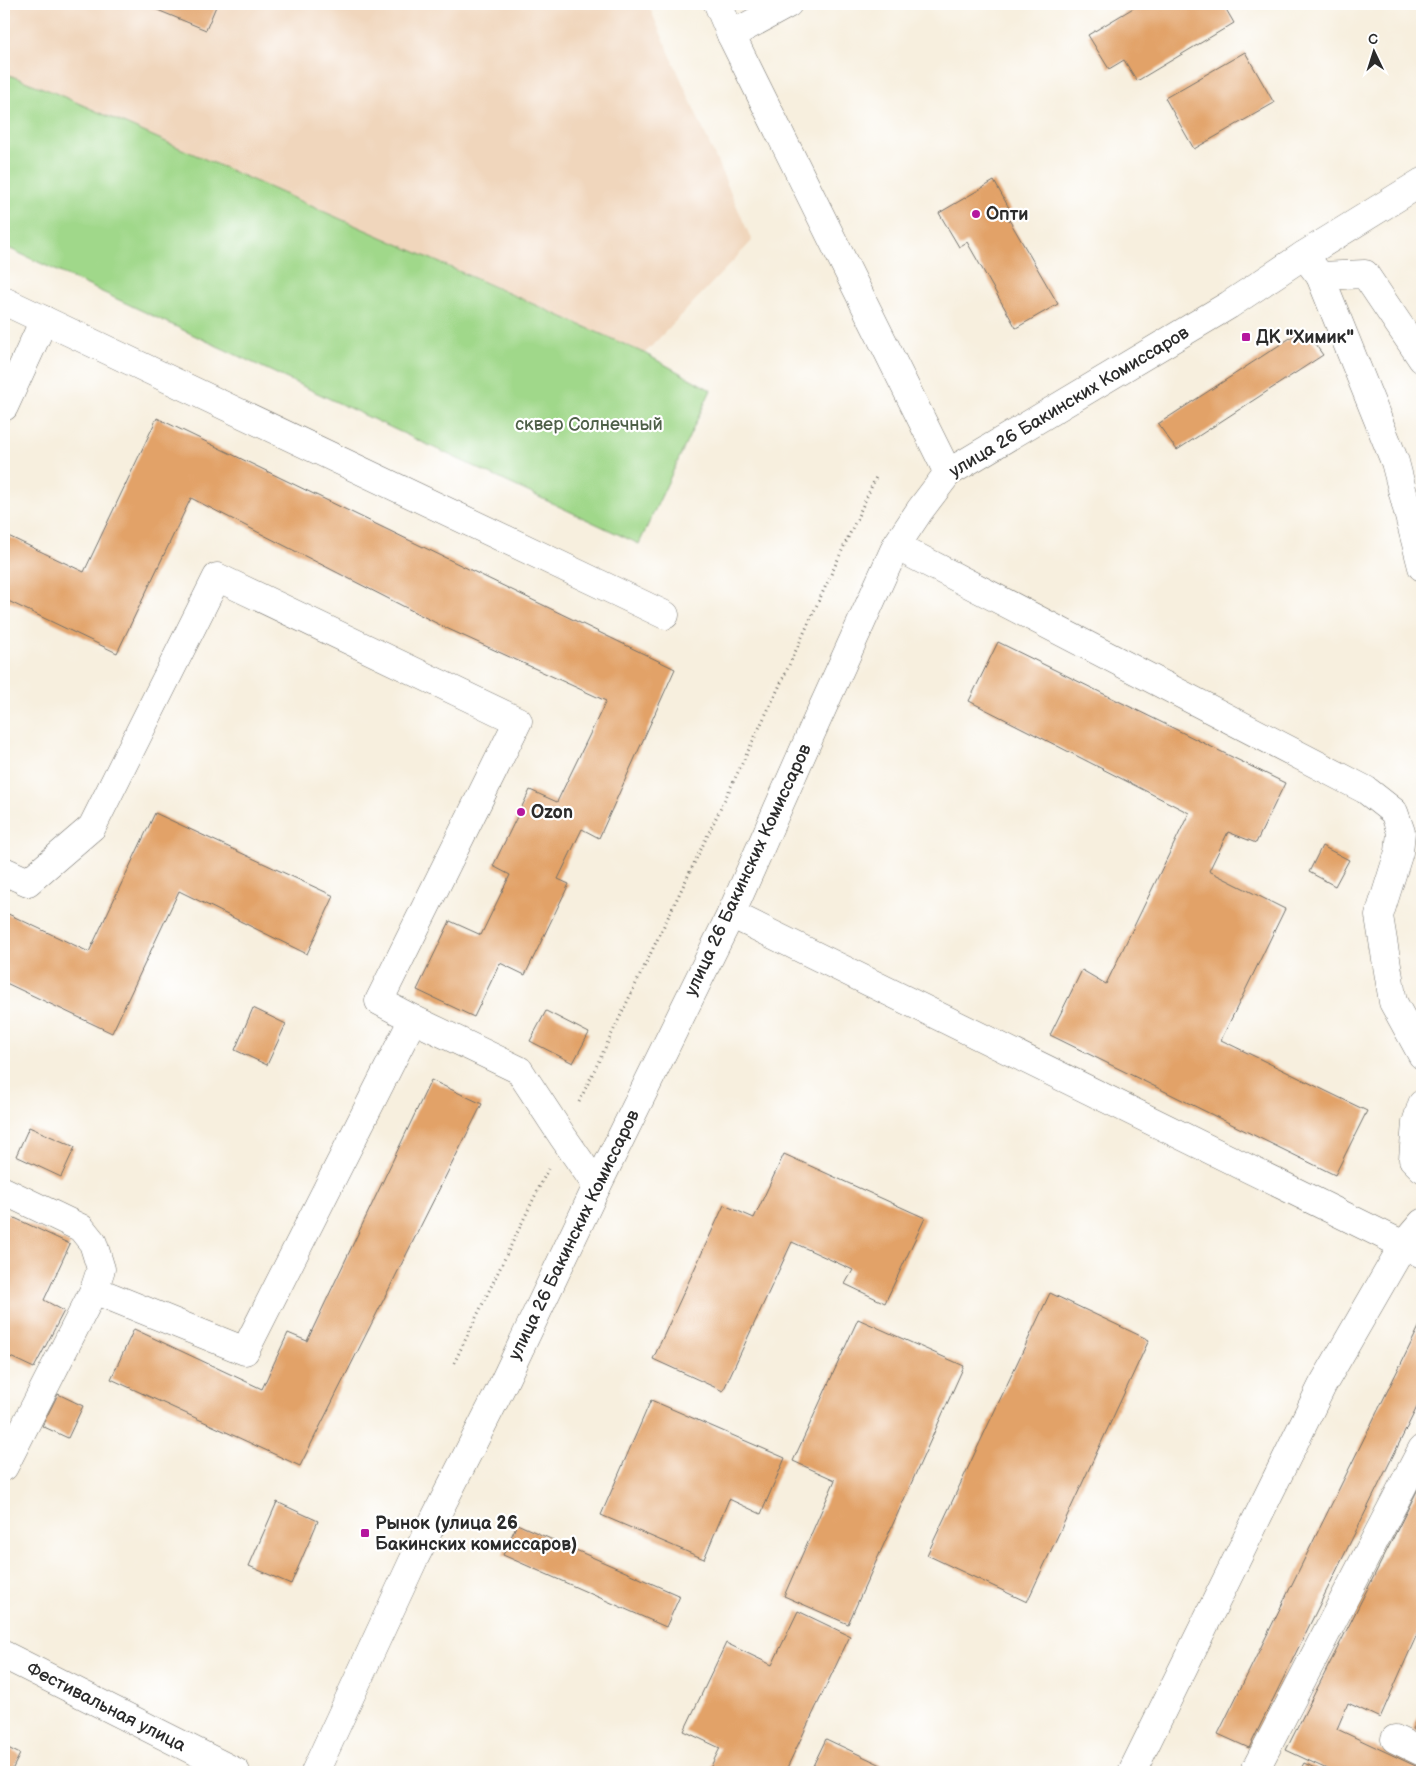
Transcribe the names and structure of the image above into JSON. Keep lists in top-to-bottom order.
{
  "streets": {
    "main road": ["улица 26 Бакинских Комиссаров", "Фестивальная улица"]
  },
  "parks": ["сквер Солнечный"],
  "places": {
    "other": ["Опти", "Ozon"],
    "transit": ["ДК \"Химик\"", "Рынок (улица 26 Бакинских комиссаров)"]
  },
  "north": "top"
}
